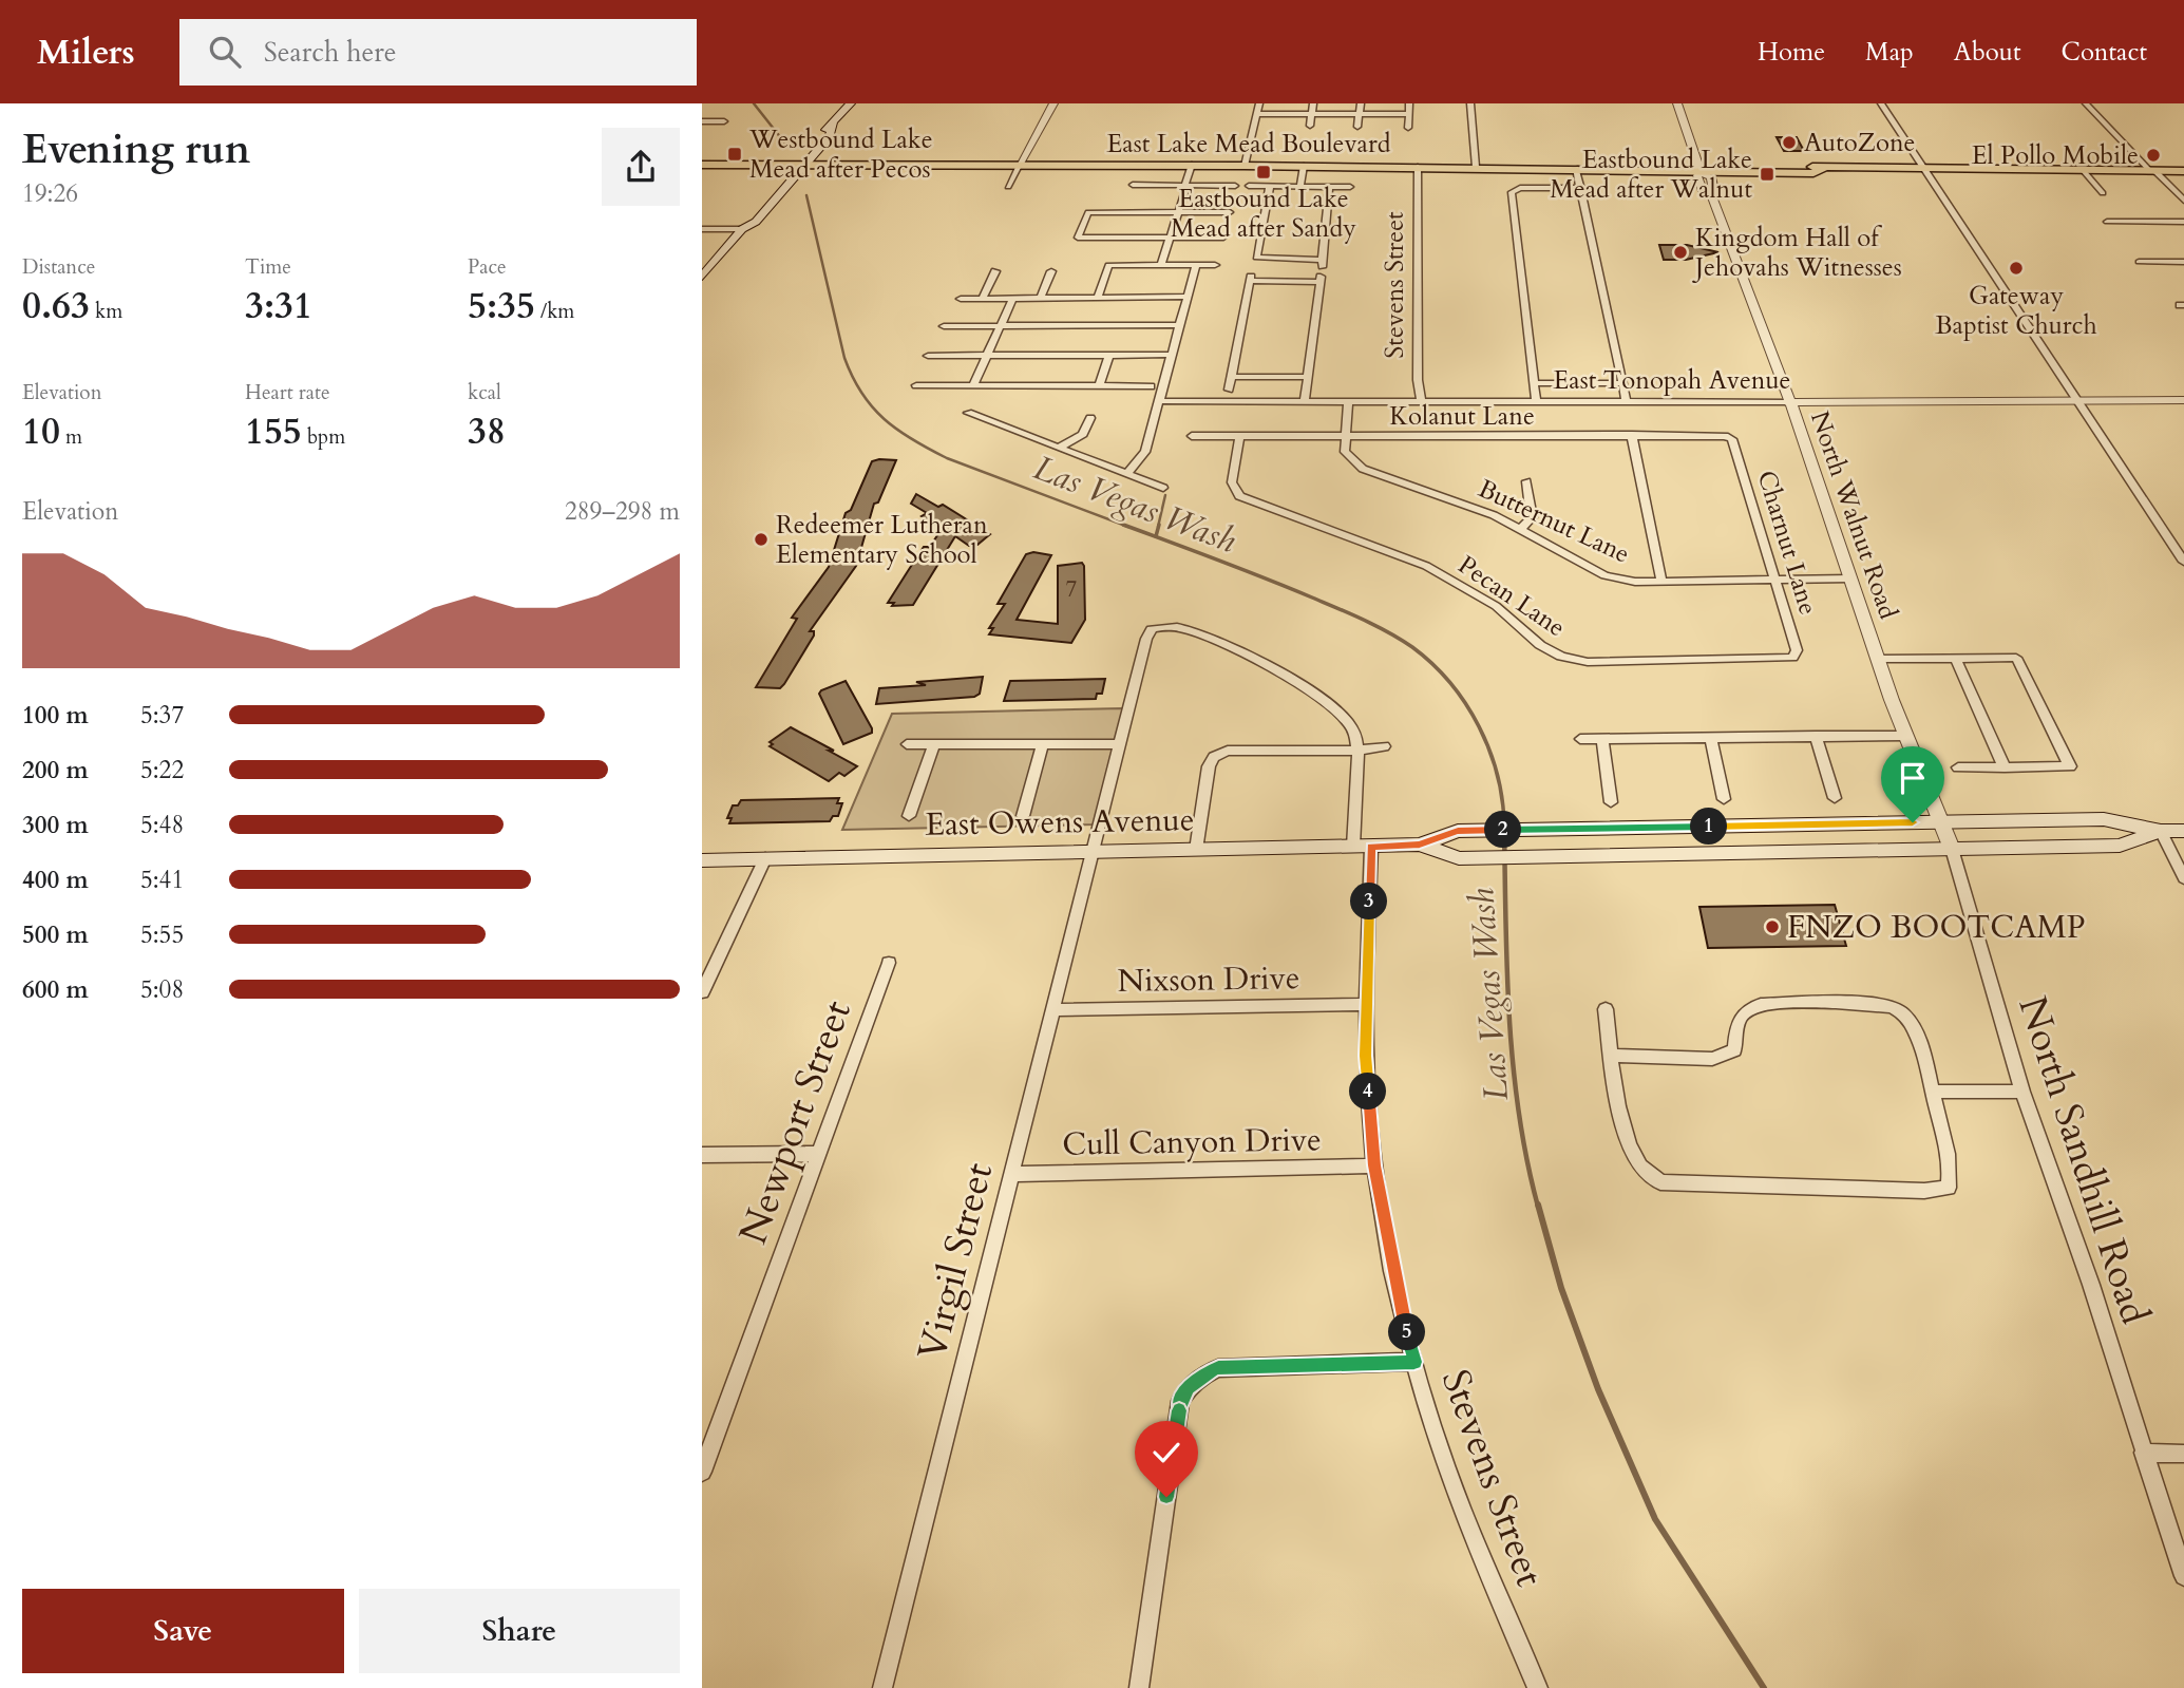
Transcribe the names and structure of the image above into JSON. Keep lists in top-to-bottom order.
{
  "streets": {
    "main road": ["East Lake Mead Boulevard", "East Owens Avenue"],
    "street": [
      "Stevens Street",
      "East Tonopah Avenue",
      "Kolanut Lane",
      "North Walnut Road",
      "Butternut Lane",
      "Charnut Lane",
      "Pecan Lane",
      "Nixson Drive",
      "Newport Street",
      "Cull Canyon Drive",
      "North Sandhill Road",
      "Virgil Street"
    ]
  },
  "crossings": [
    ["East Lake Mead Boulevard", "Stevens Street"],
    ["East Lake Mead Boulevard", "North Walnut Road"],
    ["Stevens Street", "East Tonopah Avenue"],
    ["Stevens Street", "East Owens Avenue"],
    ["Stevens Street", "Nixson Drive"],
    ["Stevens Street", "Cull Canyon Drive"],
    ["Stevens Street", "Virgil Street"],
    ["East Tonopah Avenue", "North Walnut Road"],
    ["Kolanut Lane", "Butternut Lane"],
    ["Kolanut Lane", "Charnut Lane"],
    ["Kolanut Lane", "Pecan Lane"],
    ["North Walnut Road", "Butternut Lane"],
    ["North Walnut Road", "East Owens Avenue"],
    ["North Walnut Road", "North Sandhill Road"],
    ["Butternut Lane", "Charnut Lane"],
    ["Charnut Lane", "Pecan Lane"],
    ["East Owens Avenue", "North Sandhill Road"],
    ["East Owens Avenue", "Virgil Street"],
    ["Nixson Drive", "Virgil Street"],
    ["Cull Canyon Drive", "Virgil Street"]
  ],
  "water": ["Las Vegas Wash"],
  "places": {
    "other": [
      "AutoZone",
      "El Pollo Mobile",
      "Kingdom Hall of Jehovahs Witnesses",
      "Gateway Baptist Church",
      "Redeemer Lutheran Elementary School",
      "FNZO BOOTCAMP"
    ],
    "transit": ["Westbound Lake Mead after Pecos", "Eastbound Lake Mead after Sandy", "Eastbound Lake Mead after Walnut"]
  },
  "house_numbers": ["7"],
  "page": {
    "header": "Milers",
    "search": "Search here",
    "nav": [
      "Home",
      "Map",
      "About",
      "Contact"
    ],
    "heading": ["Evening run", "19:26"],
    "stats": [
      ["Distance", "0.63 km"],
      ["Time", "3:31"],
      ["Pace", "5:35 /km"],
      ["Elevation", "10 m"],
      ["Heart rate", "155 bpm"],
      ["kcal", "38"]
    ],
    "chart": ["Elevation", "289–298 m"],
    "list": [
      {
        "name": "100 m",
        "note": "5:37"
      },
      {
        "name": "200 m",
        "note": "5:22"
      },
      {
        "name": "300 m",
        "note": "5:48"
      },
      {
        "name": "400 m",
        "note": "5:41"
      },
      {
        "name": "500 m",
        "note": "5:55"
      },
      {
        "name": "600 m",
        "note": "5:08"
      }
    ],
    "pins": [
      "1",
      "2",
      "3",
      "4",
      "5"
    ],
    "buttons": ["Save", "Share"]
  }
}
